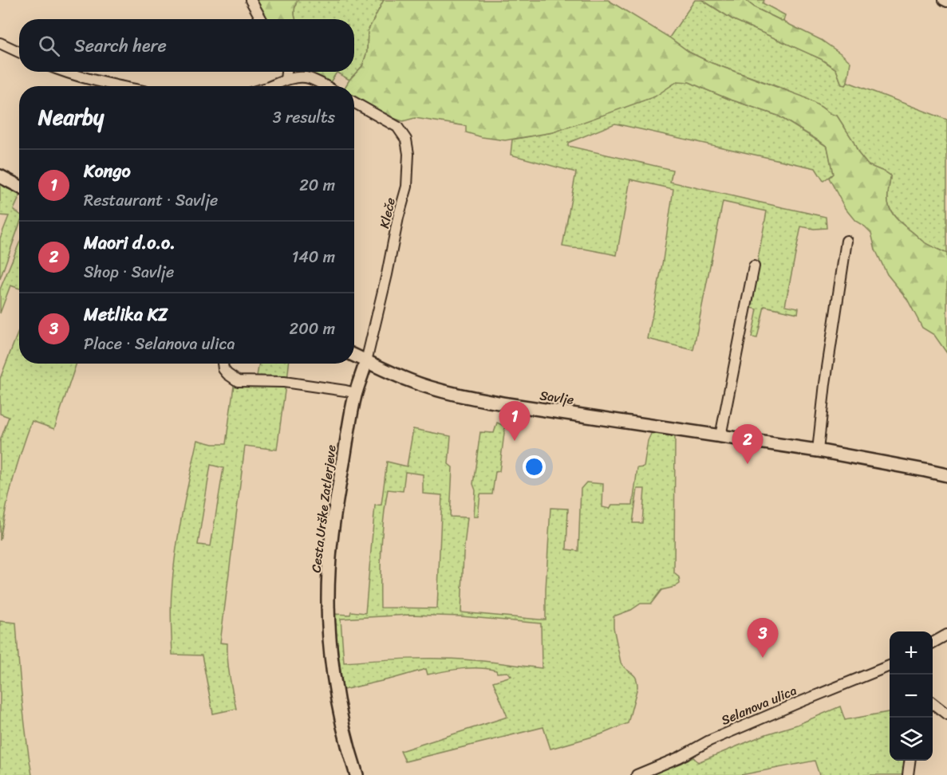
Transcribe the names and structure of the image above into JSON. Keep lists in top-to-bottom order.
{
  "streets": {
    "street": [
      "Kleče",
      "Savlje",
      "Cesta Urške Zatlerjeve",
      "Selanova ulica"
    ]
  },
  "crossings": [
    ["Kleče", "Savlje"],
    ["Kleče", "Cesta Urške Zatlerjeve"],
    ["Savlje", "Cesta Urške Zatlerjeve"]
  ],
  "page": {
    "search": "Search here",
    "heading": ["Nearby", "3 results"],
    "list": [
      {
        "mark": "1",
        "name": "Kongo",
        "note": "Restaurant · Savlje",
        "value": "20 m"
      },
      {
        "mark": "2",
        "name": "Maori d.o.o.",
        "note": "Shop · Savlje",
        "value": "140 m"
      },
      {
        "mark": "3",
        "name": "Metlika KZ",
        "note": "Place · Selanova ulica",
        "value": "200 m"
      }
    ],
    "pins": ["1", "2", "3"],
    "map_buttons": ["+", "−"]
  }
}
